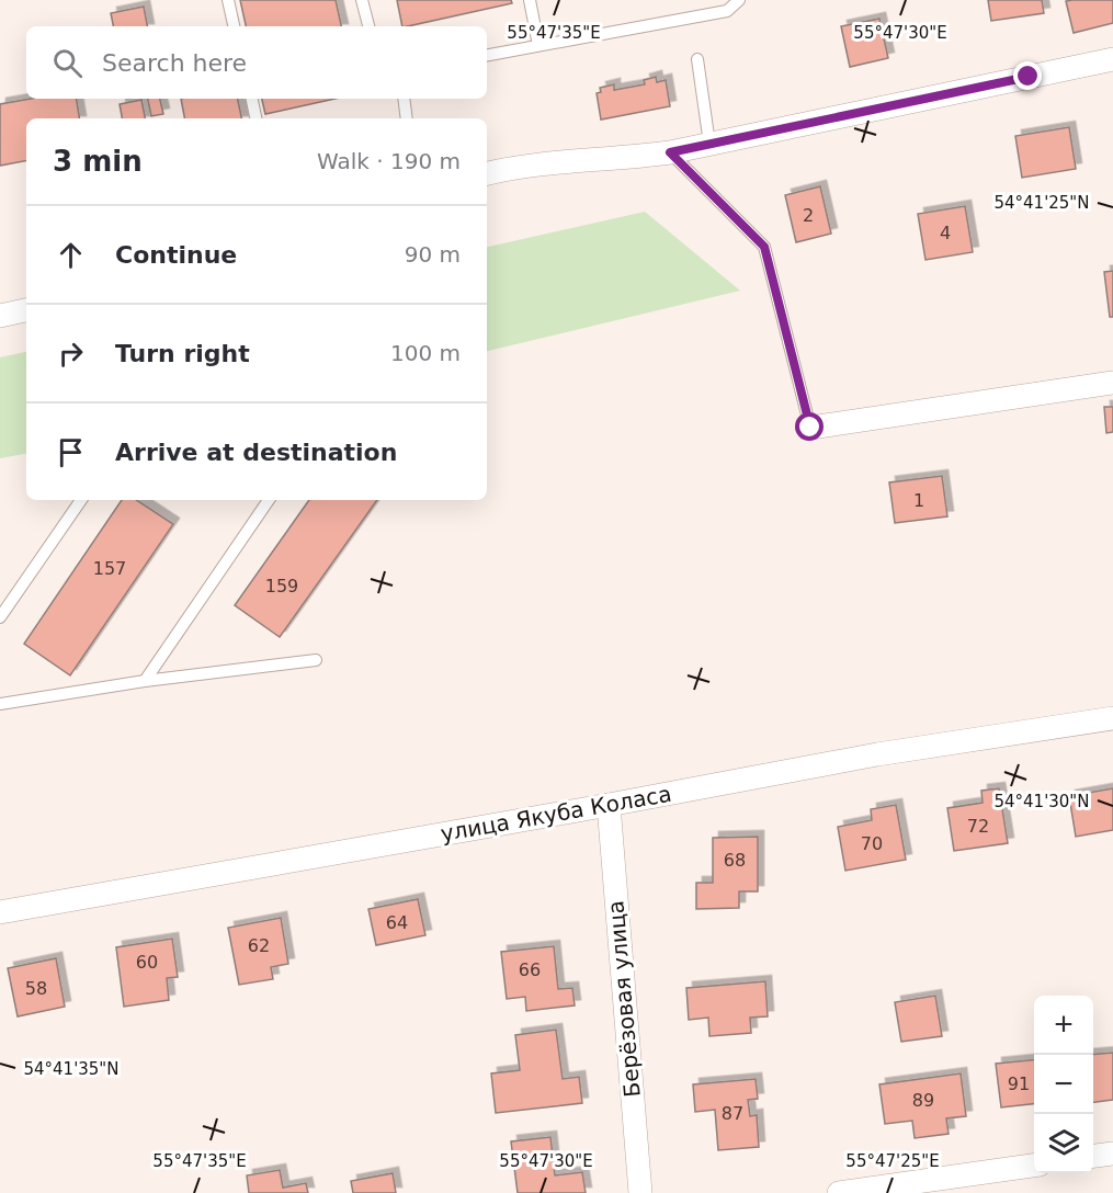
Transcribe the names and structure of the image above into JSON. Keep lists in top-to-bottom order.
{
  "streets": {
    "street": ["улица Якуба Коласа", "Берёзовая улица"]
  },
  "crossings": [
    ["улица Якуба Коласа", "Берёзовая улица"]
  ],
  "house_numbers": [
    "2",
    "4",
    "1",
    "157",
    "159",
    "72",
    "70",
    "68",
    "64",
    "62",
    "60",
    "66",
    "58",
    "91",
    "89",
    "87"
  ],
  "page": {
    "search": "Search here",
    "heading": ["3 min", "Walk · 190 m"],
    "list": [
      ["Continue", "90 m"],
      ["Turn right", "100 m"],
      "Arrive at destination"
    ],
    "map_buttons": ["+", "−"]
  },
  "coordinates": [
    "55°47'35\"E",
    "55°47'30\"E",
    "54°41'25\"N",
    "54°41'30\"N",
    "54°41'35\"N",
    "55°47'25\"E"
  ]
}
